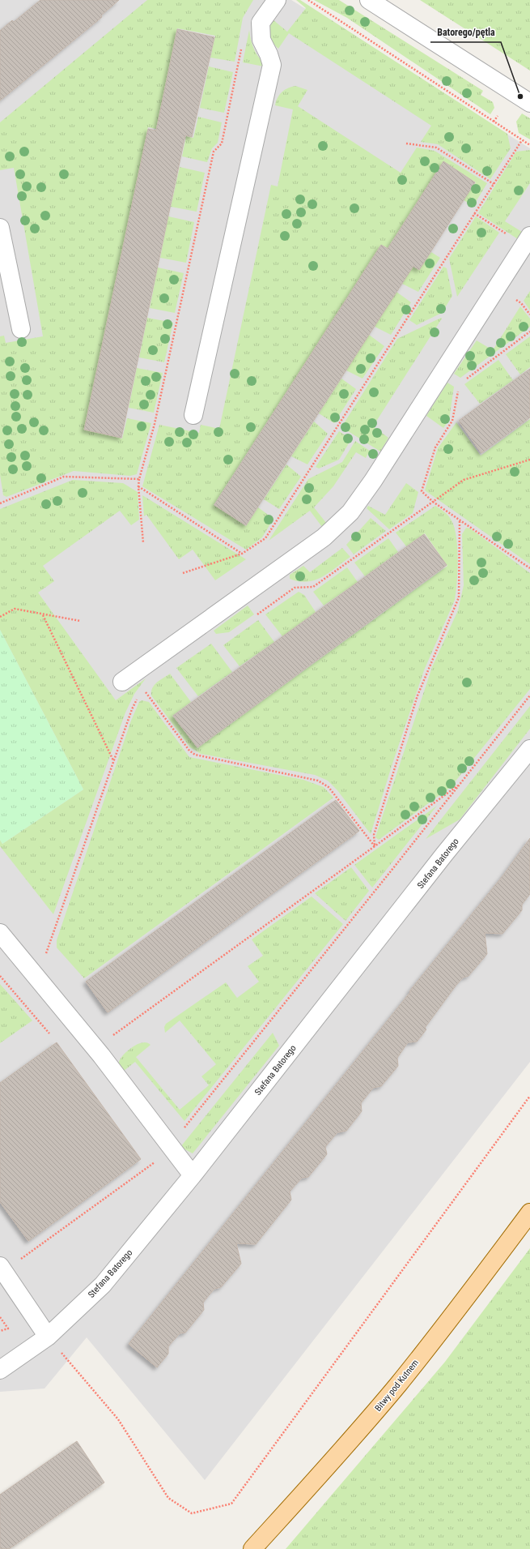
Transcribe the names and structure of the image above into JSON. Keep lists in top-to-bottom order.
{
  "streets": {
    "main road": ["Bitwy pod Kutnem"],
    "street": ["Stefana Batorego"]
  },
  "places": ["Batorego/pętla"]
}
